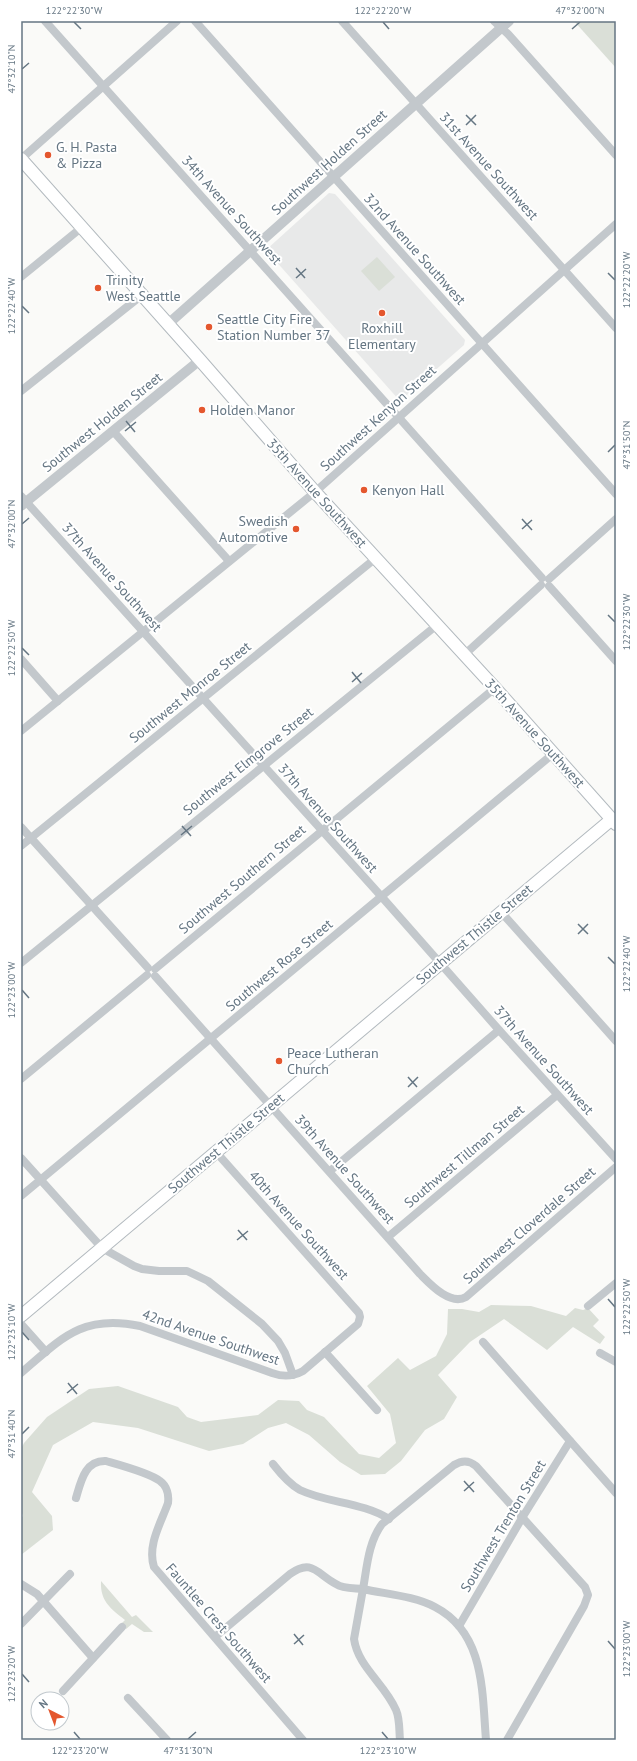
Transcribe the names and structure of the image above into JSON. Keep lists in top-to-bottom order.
{
  "streets": {
    "main road": ["35th Avenue Southwest", "Southwest Thistle Street"],
    "street": [
      "Southwest Holden Street",
      "31st Avenue Southwest",
      "34th Avenue Southwest",
      "32nd Avenue Southwest",
      "Southwest Kenyon Street",
      "37th Avenue Southwest",
      "Southwest Monroe Street",
      "Southwest Elmgrove Street",
      "Southwest Southern Street",
      "Southwest Rose Street",
      "Southwest Tillman Street",
      "39th Avenue Southwest",
      "40th Avenue Southwest",
      "Southwest Cloverdale Street",
      "42nd Avenue Southwest",
      "Southwest Trenton Street",
      "Fauntlee Crest Southwest"
    ]
  },
  "crossings": [
    ["Southwest Holden Street", "31st Avenue Southwest"],
    ["Southwest Holden Street", "34th Avenue Southwest"],
    ["Southwest Holden Street", "32nd Avenue Southwest"],
    ["Southwest Holden Street", "35th Avenue Southwest"],
    ["Southwest Holden Street", "37th Avenue Southwest"],
    ["31st Avenue Southwest", "Southwest Kenyon Street"],
    ["34th Avenue Southwest", "Southwest Kenyon Street"],
    ["32nd Avenue Southwest", "Southwest Kenyon Street"],
    ["Southwest Kenyon Street", "35th Avenue Southwest"],
    ["Southwest Kenyon Street", "37th Avenue Southwest"],
    ["35th Avenue Southwest", "Southwest Monroe Street"],
    ["35th Avenue Southwest", "Southwest Elmgrove Street"],
    ["35th Avenue Southwest", "Southwest Southern Street"],
    ["35th Avenue Southwest", "Southwest Thistle Street"],
    ["35th Avenue Southwest", "Southwest Rose Street"],
    ["37th Avenue Southwest", "Southwest Monroe Street"],
    ["37th Avenue Southwest", "Southwest Elmgrove Street"],
    ["37th Avenue Southwest", "Southwest Southern Street"],
    ["37th Avenue Southwest", "Southwest Thistle Street"],
    ["37th Avenue Southwest", "Southwest Rose Street"],
    ["37th Avenue Southwest", "Southwest Tillman Street"],
    ["Southwest Monroe Street", "39th Avenue Southwest"],
    ["Southwest Elmgrove Street", "39th Avenue Southwest"],
    ["Southwest Southern Street", "39th Avenue Southwest"],
    ["Southwest Thistle Street", "39th Avenue Southwest"],
    ["Southwest Thistle Street", "40th Avenue Southwest"],
    ["Southwest Rose Street", "39th Avenue Southwest"],
    ["Southwest Tillman Street", "39th Avenue Southwest"],
    ["39th Avenue Southwest", "Southwest Cloverdale Street"]
  ],
  "places": [
    "G. H. Pasta & Pizza",
    "Trinity West Seattle",
    "Roxhill Elementary",
    "Seattle City Fire Station Number 37",
    "Holden Manor",
    "Kenyon Hall",
    "Swedish Automotive",
    "Peace Lutheran Church"
  ],
  "north": "top left",
  "coordinates": [
    "122°22'30\"W",
    "122°22'20\"W",
    "47°32'00\"N",
    "47°32'10\"N",
    "122°22'40\"W",
    "47°31'50\"N",
    "122°22'50\"W",
    "122°23'00\"W",
    "122°23'10\"W",
    "47°31'40\"N",
    "122°23'20\"W",
    "47°31'30\"N"
  ]
}
